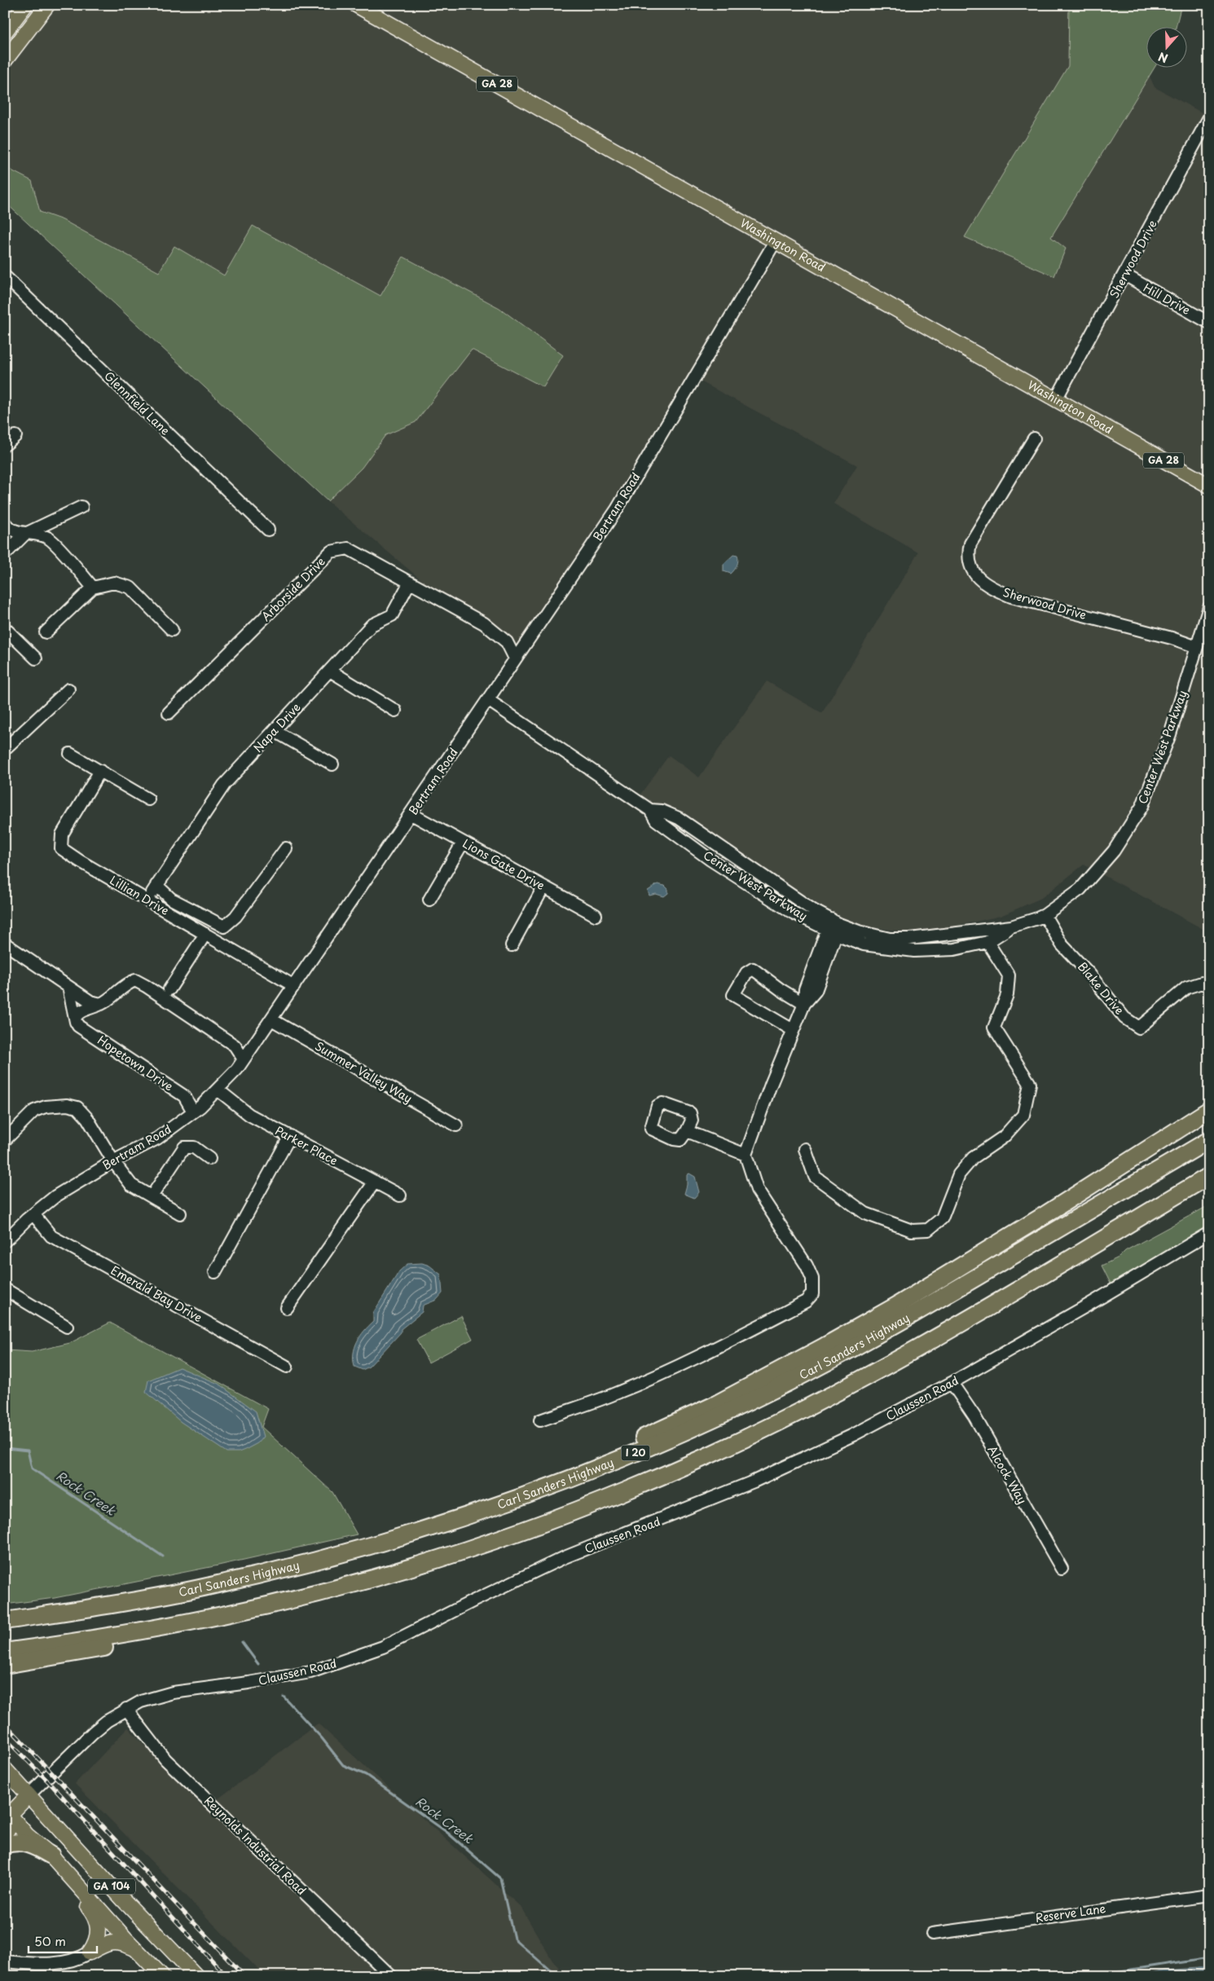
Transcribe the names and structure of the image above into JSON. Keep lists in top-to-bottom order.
{
  "streets": {
    "highway": ["Carl Sanders Highway", "I 20"],
    "main road": ["GA 28", "Washington Road", "GA 104"],
    "street": [
      "Sherwood Drive",
      "Hill Drive",
      "Glennfield Lane",
      "Bertram Road",
      "Arborside Drive",
      "Napa Drive",
      "Center West Parkway",
      "Lions Gate Drive",
      "Lillian Drive",
      "Blake Drive",
      "Hopetown Drive",
      "Summer Valley Way",
      "Parker Place",
      "Emerald Bay Drive",
      "Claussen Road",
      "Alcock Way",
      "Reynolds Industrial Road",
      "Reserve Lane"
    ]
  },
  "crossings": [
    ["Washington Road", "Sherwood Drive"],
    ["Washington Road", "Bertram Road"],
    ["Sherwood Drive", "Hill Drive"],
    ["Sherwood Drive", "Center West Parkway"],
    ["Bertram Road", "Arborside Drive"],
    ["Bertram Road", "Center West Parkway"],
    ["Bertram Road", "Lions Gate Drive"],
    ["Bertram Road", "Lillian Drive"],
    ["Bertram Road", "Hopetown Drive"],
    ["Bertram Road", "Summer Valley Way"],
    ["Bertram Road", "Parker Place"],
    ["Bertram Road", "Emerald Bay Drive"],
    ["Arborside Drive", "Napa Drive"],
    ["Center West Parkway", "Blake Drive"],
    ["Claussen Road", "Alcock Way"],
    ["Claussen Road", "Reynolds Industrial Road"],
    ["Claussen Road", "GA 104"]
  ],
  "water": ["Rock Creek"],
  "scale_bar": "50 m",
  "north": "bottom"
}
